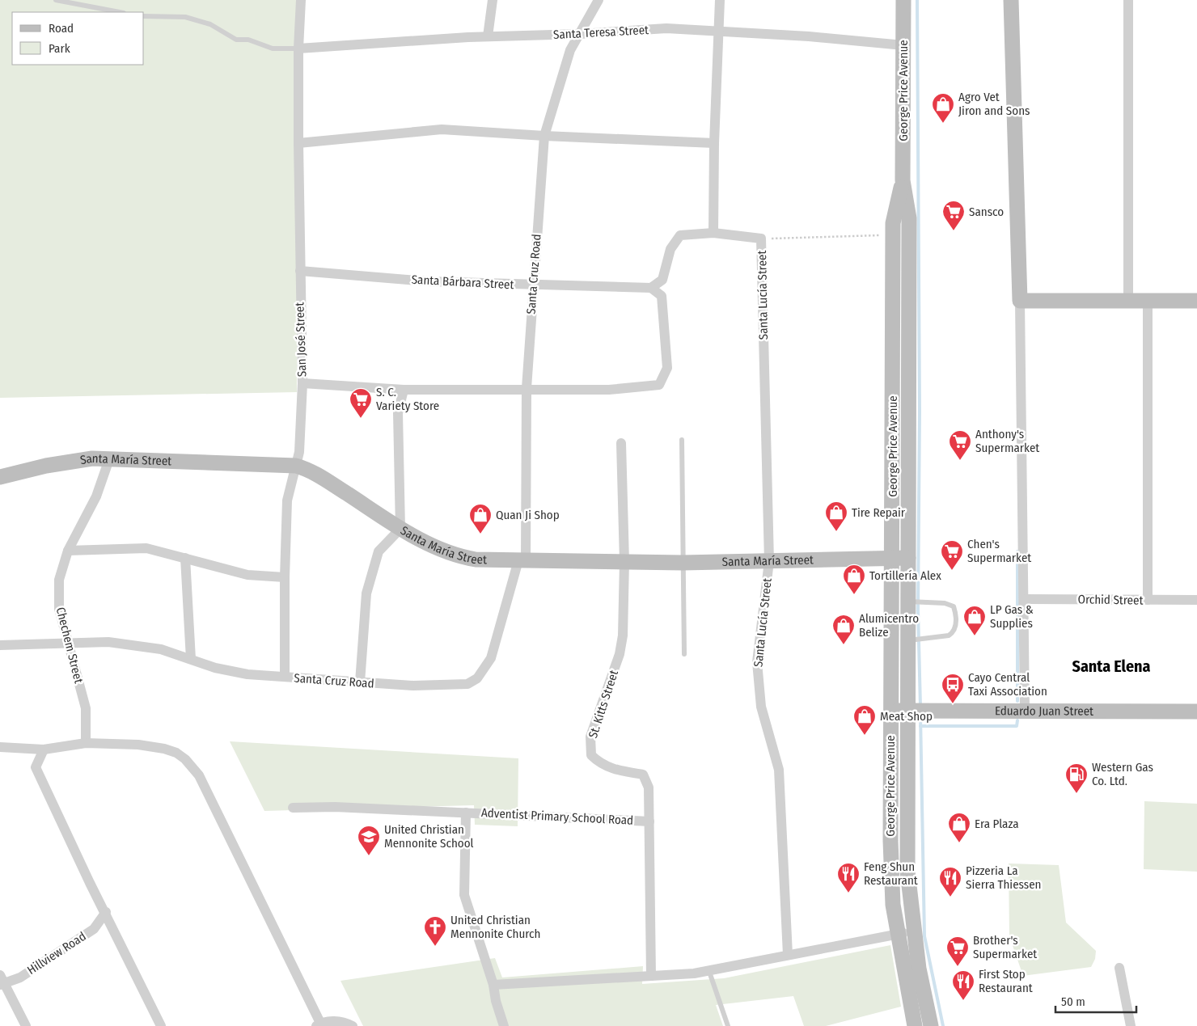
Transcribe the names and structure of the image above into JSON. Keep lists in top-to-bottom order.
{
  "streets": {
    "main road": ["George Price Avenue", "Santa María Street", "Eduardo Juan Street"],
    "street": [
      "Santa Teresa Street",
      "Santa Cruz Road",
      "Santa Bárbara Street",
      "Santa Lucía Street",
      "San José Street",
      "Orchid Street",
      "Chechem Street",
      "St. Kitts Street",
      "Adventist Primary School Road",
      "Hillview Road"
    ]
  },
  "crossings": [
    ["Santa Teresa Street", "George Price Avenue"],
    ["Santa Teresa Street", "Santa Cruz Road"],
    ["Santa Teresa Street", "San José Street"],
    ["George Price Avenue", "Santa María Street"],
    ["George Price Avenue", "Eduardo Juan Street"],
    ["Santa Cruz Road", "Santa Bárbara Street"],
    ["Santa Cruz Road", "San José Street"],
    ["Santa Cruz Road", "Santa María Street"],
    ["Santa Cruz Road", "Chechem Street"],
    ["Santa Bárbara Street", "San José Street"],
    ["Santa Lucía Street", "Santa María Street"],
    ["San José Street", "Santa María Street"],
    ["Santa María Street", "Chechem Street"],
    ["Santa María Street", "St. Kitts Street"],
    ["St. Kitts Street", "Adventist Primary School Road"]
  ],
  "districts": ["Santa Elena"],
  "places": {
    "shop": [
      "Agro Vet Jiron and Sons",
      "Tire Repair",
      "Quan Ji Shop",
      "Tortillería Alex",
      "LP Gas & Supplies",
      "Alumicentro Belize",
      "Meat Shop",
      "Era Plaza"
    ],
    "supermarket": [
      "Sansco",
      "S. C. Variety Store",
      "Anthony's Supermarket",
      "Chen's Supermarket",
      "Brother's Supermarket"
    ],
    "bus stop": ["Cayo Central Taxi Association"],
    "fuel station": ["Western Gas Co. Ltd."],
    "school or university": ["United Christian Mennonite School"],
    "restaurant": ["Feng Shun Restaurant", "Pizzeria La Sierra Thiessen", "First Stop Restaurant"],
    "church": ["United Christian Mennonite Church"]
  },
  "legend": ["Road", "Park"],
  "scale_bar": "50 m"
}
